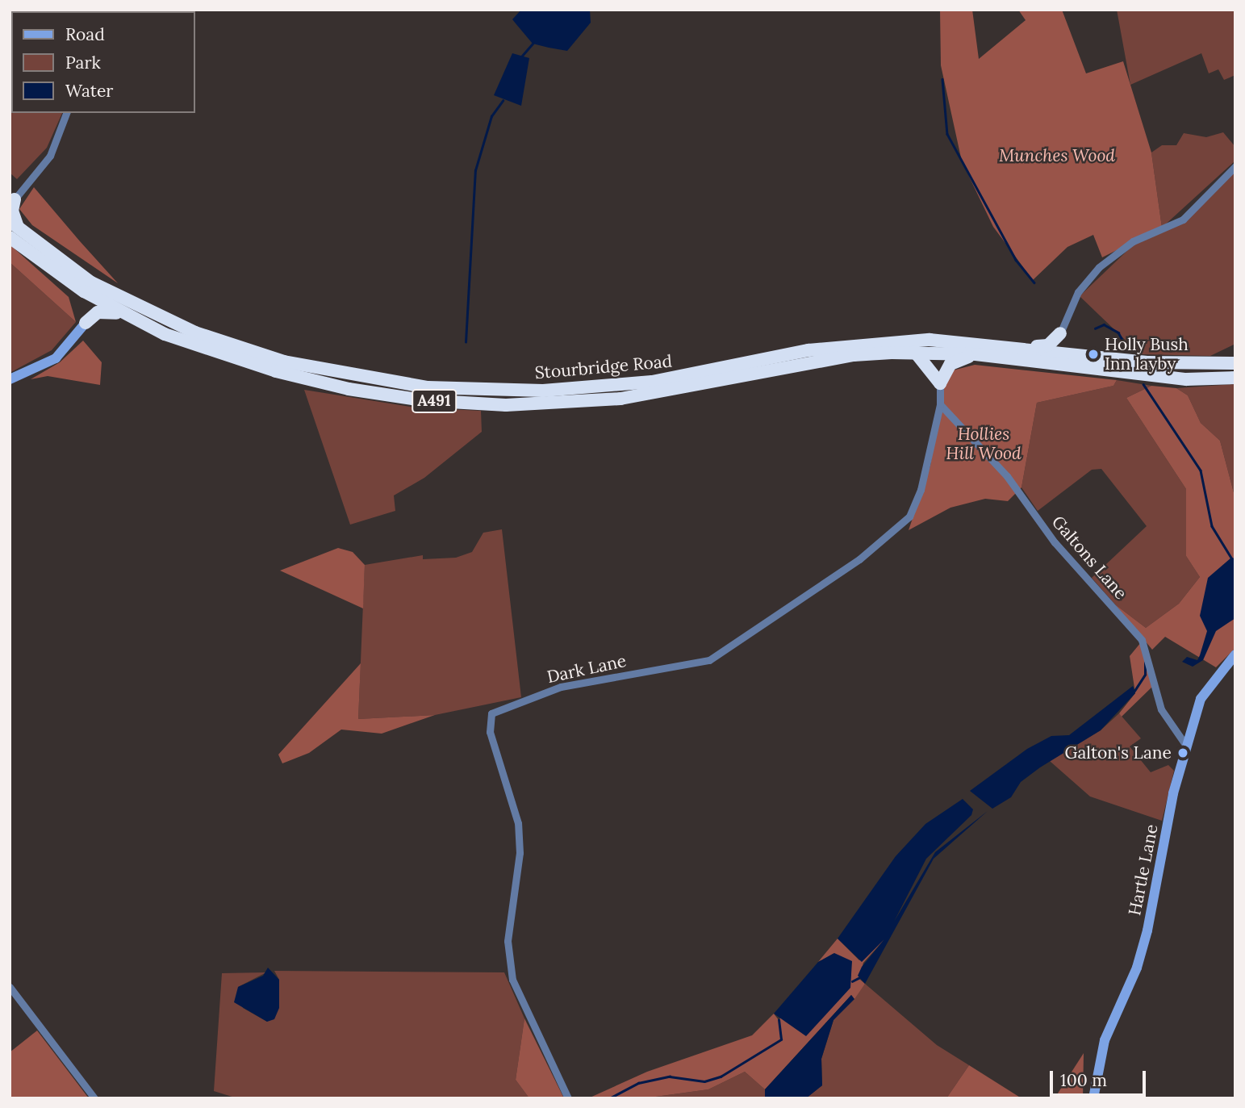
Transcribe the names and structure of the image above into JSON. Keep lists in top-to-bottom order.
{
  "streets": {
    "highway": ["Stourbridge Road", "A491"],
    "main road": ["Hartle Lane"],
    "street": ["Galtons Lane", "Dark Lane"]
  },
  "crossings": [
    ["Galtons Lane", "Dark Lane"],
    ["Galtons Lane", "Hartle Lane"]
  ],
  "parks": ["Munches Wood", "Hollies Hill Wood"],
  "places": ["Holly Bush Inn layby", "Galton's Lane"],
  "legend": ["Road", "Park", "Water"],
  "scale_bar": "100 m"
}
